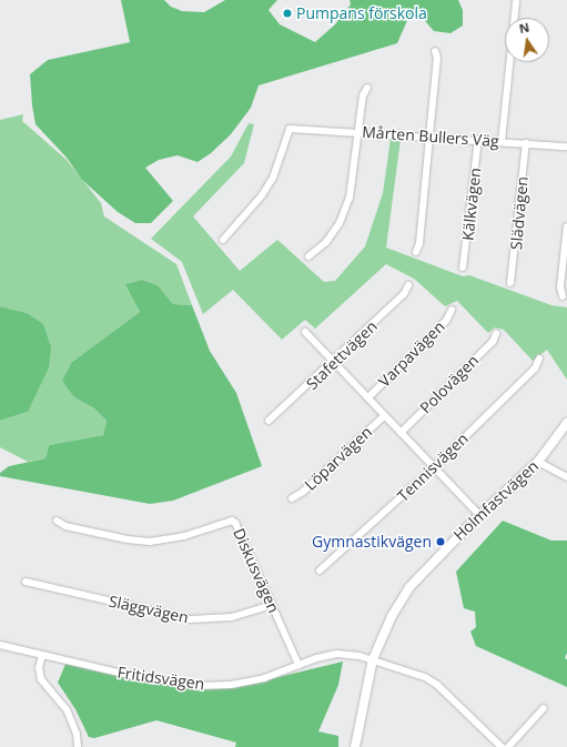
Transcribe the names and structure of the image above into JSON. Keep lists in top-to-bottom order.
{
  "streets": {
    "street": [
      "Mårten Bullers Väg",
      "Kälkvägen",
      "Slädvägen",
      "Varpavägen",
      "Stafettvägen",
      "Polovägen",
      "Löparvägen",
      "Tennisvägen",
      "Holmfastvägen",
      "Diskusvägen",
      "Släggvägen",
      "Fritidsvägen"
    ]
  },
  "crossings": [
    ["Mårten Bullers Väg", "Kälkvägen"],
    ["Mårten Bullers Väg", "Slädvägen"],
    ["Holmfastvägen", "Fritidsvägen"],
    ["Diskusvägen", "Släggvägen"],
    ["Diskusvägen", "Fritidsvägen"]
  ],
  "places": ["Pumpans förskola", "Gymnastikvägen"],
  "north": "top"
}
